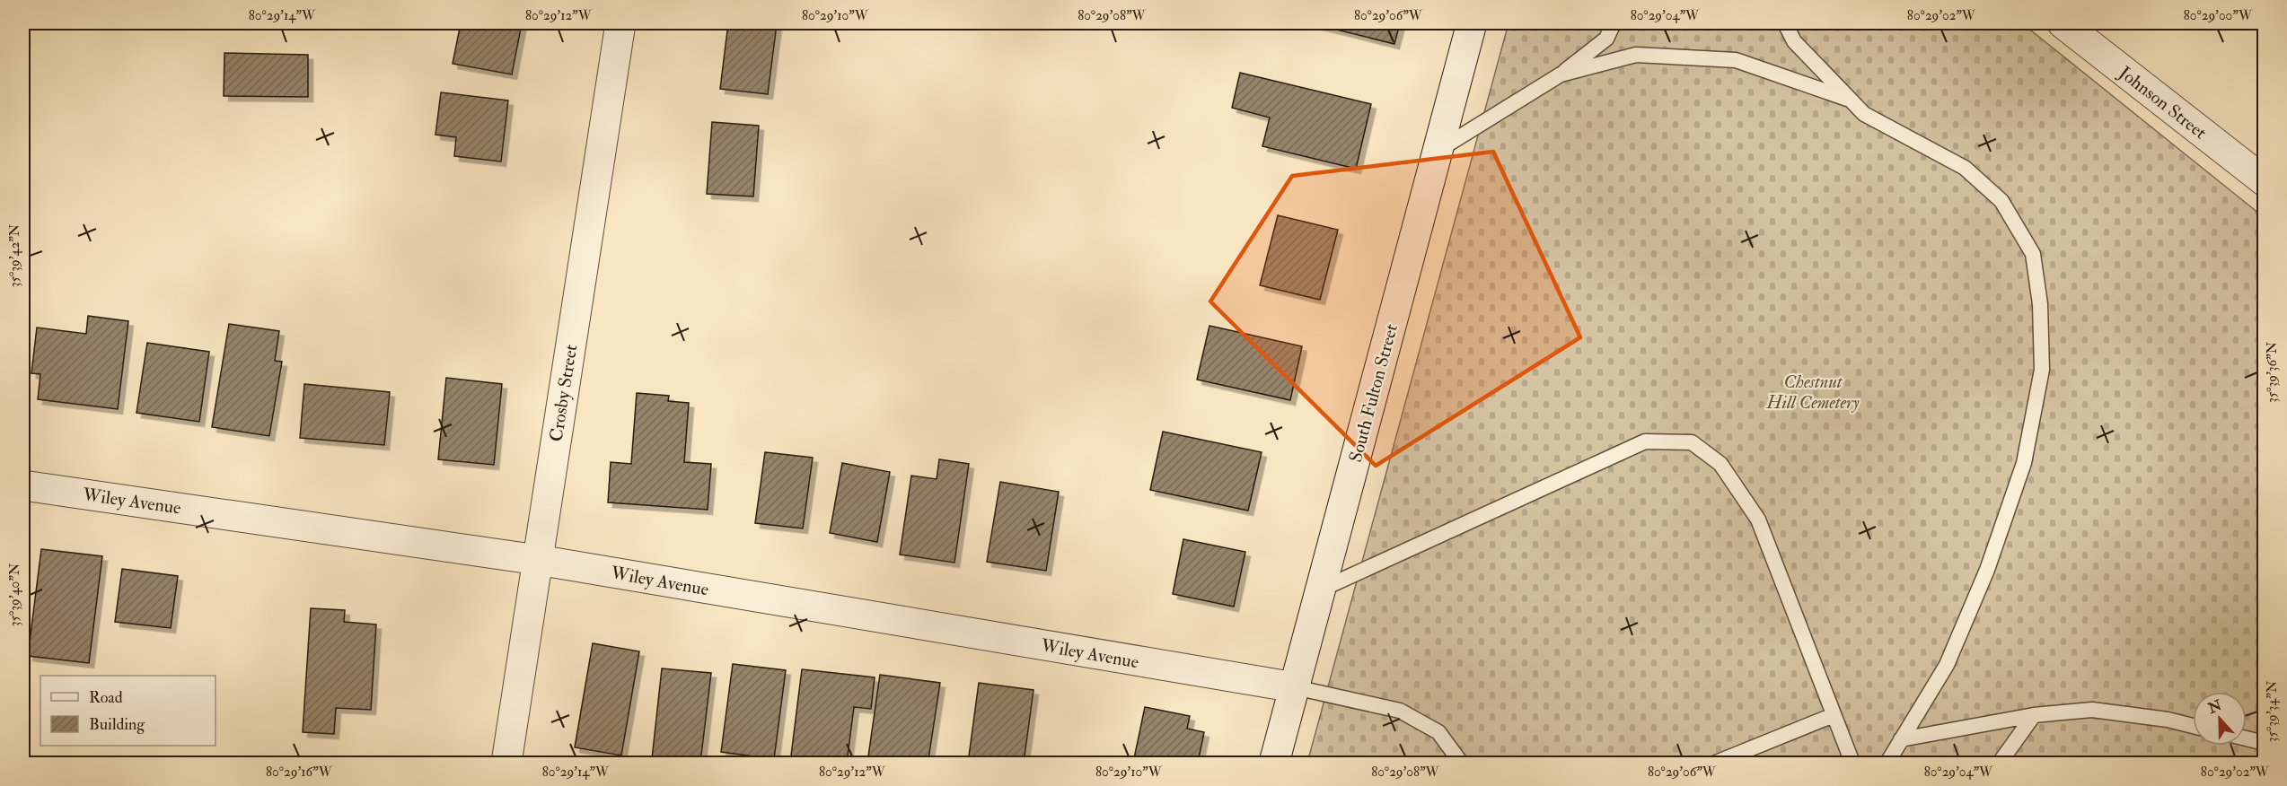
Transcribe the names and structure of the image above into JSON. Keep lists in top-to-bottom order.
{
  "streets": {
    "street": [
      "Johnson Street",
      "Crosby Street",
      "South Fulton Street",
      "Wiley Avenue"
    ]
  },
  "crossings": [
    ["Crosby Street", "Wiley Avenue"],
    ["South Fulton Street", "Wiley Avenue"]
  ],
  "parks": ["Chestnut Hill Cemetery"],
  "legend": ["Road", "Building"],
  "north": "top",
  "coordinates": [
    "80°29'14\"W",
    "80°29'12\"W",
    "80°29'10\"W",
    "80°29'08\"W",
    "80°29'06\"W",
    "80°29'04\"W",
    "80°29'02\"W",
    "80°29'00\"W",
    "35°39'42\"N",
    "35°39'36\"N",
    "35°39'40\"N",
    "35°39'34\"N",
    "80°29'16\"W"
  ]
}
